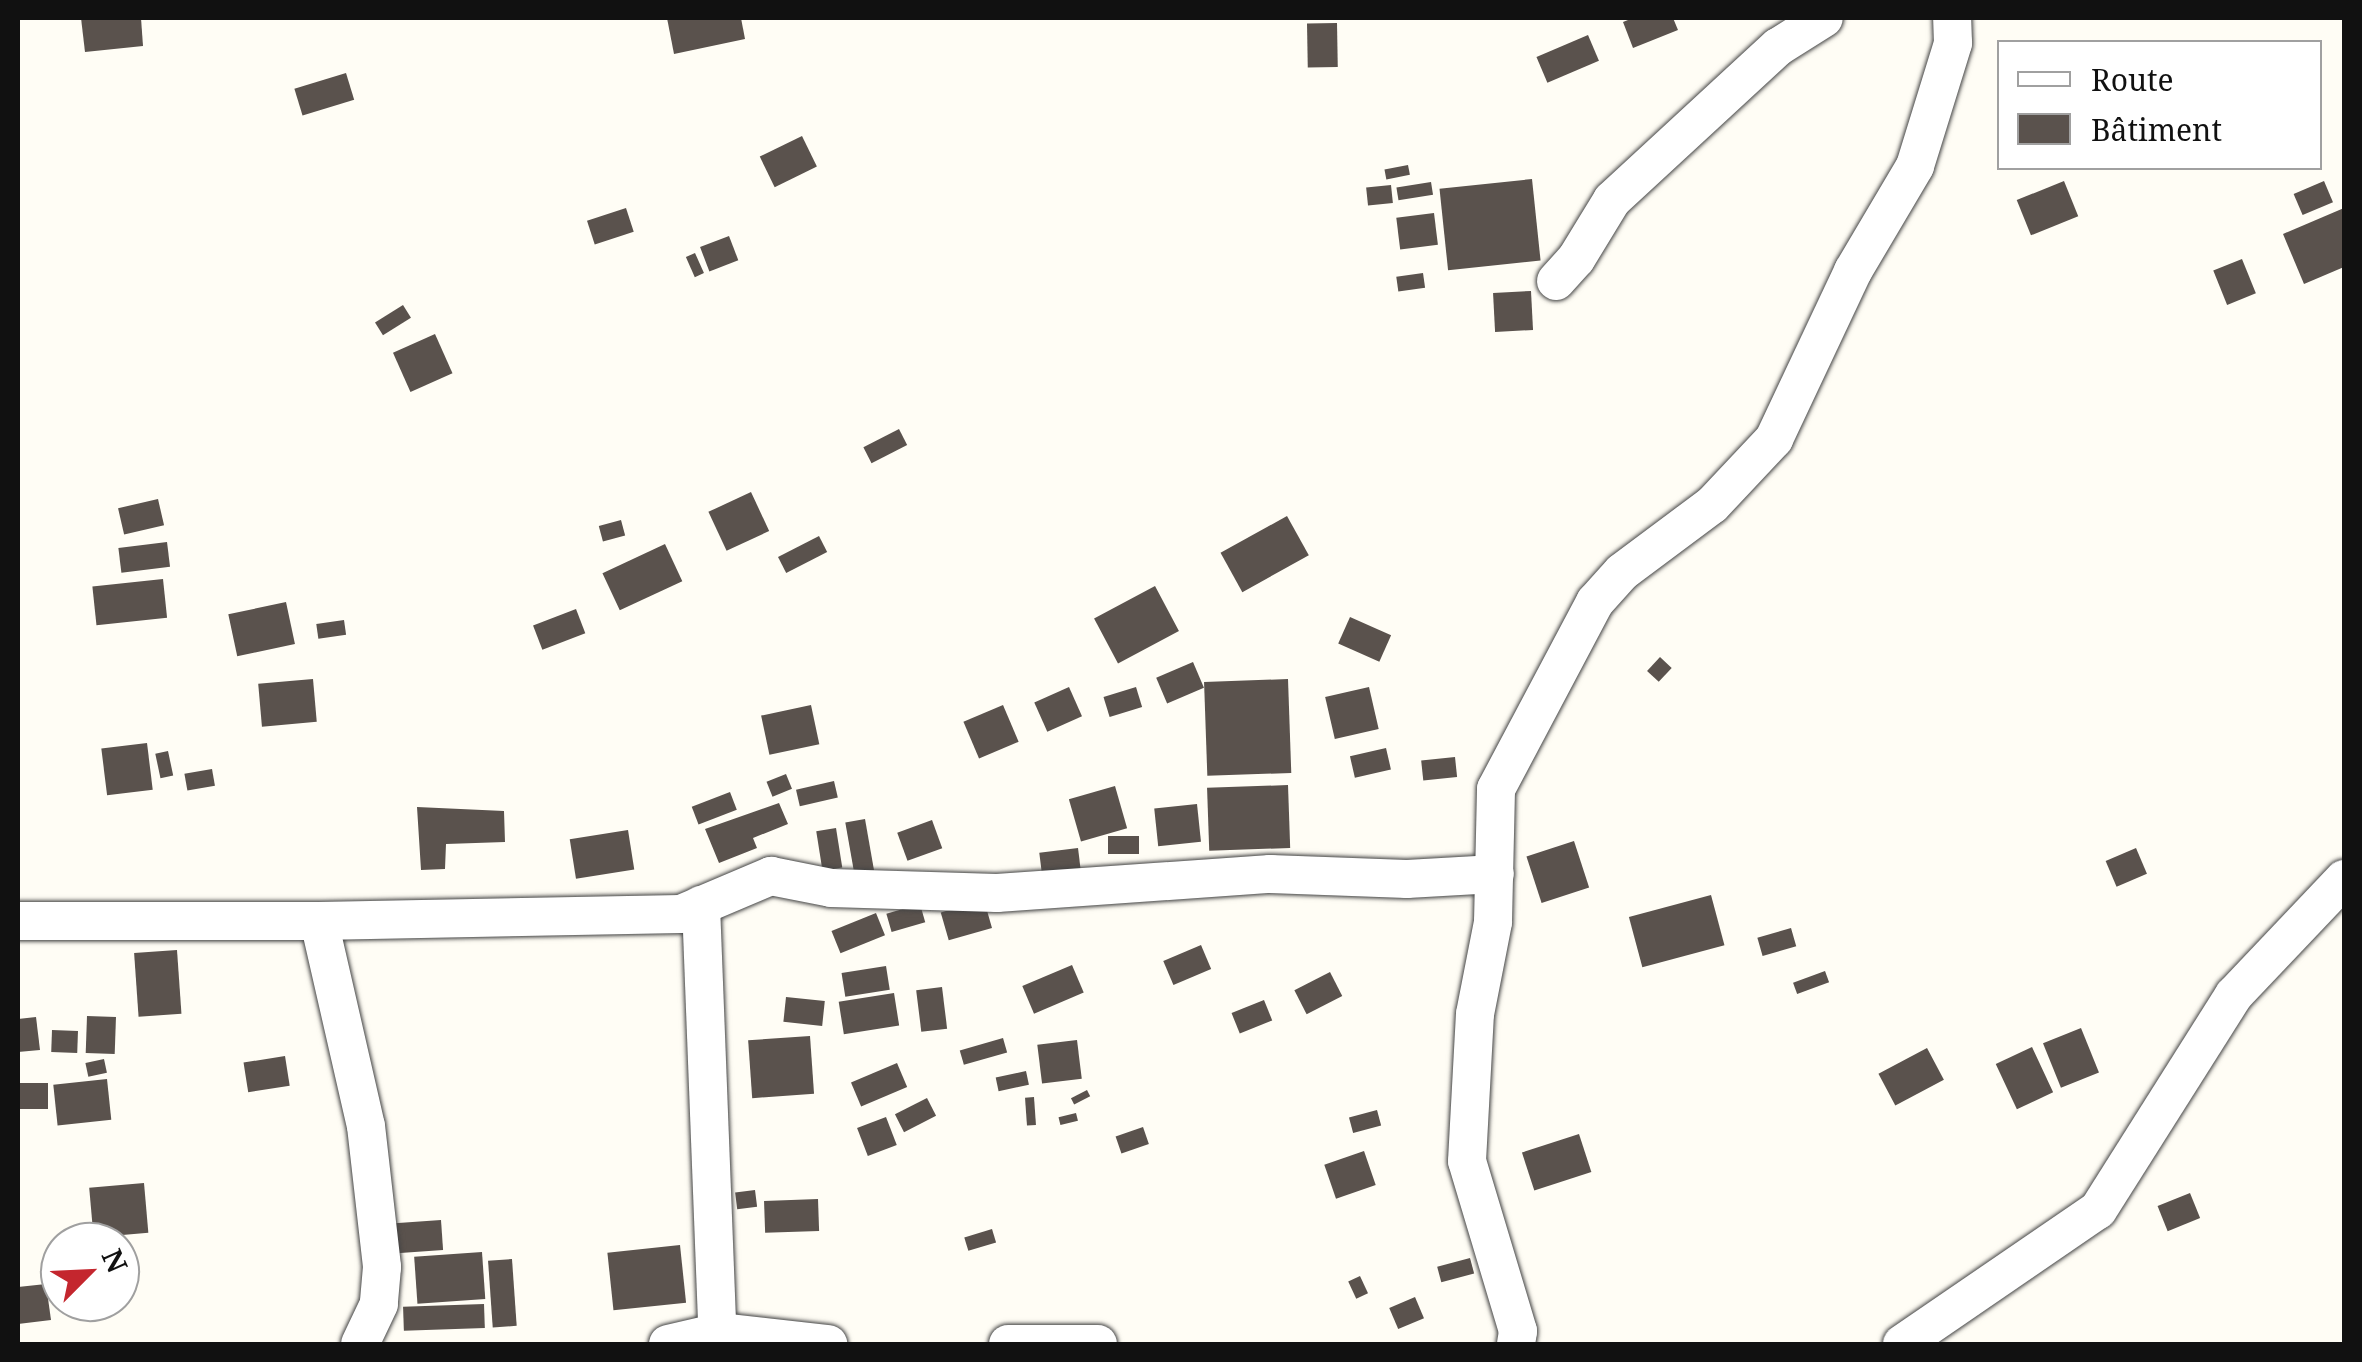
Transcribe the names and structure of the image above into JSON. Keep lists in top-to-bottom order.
{
  "legend": ["Route", "Bâtiment"],
  "north": "top right"
}
